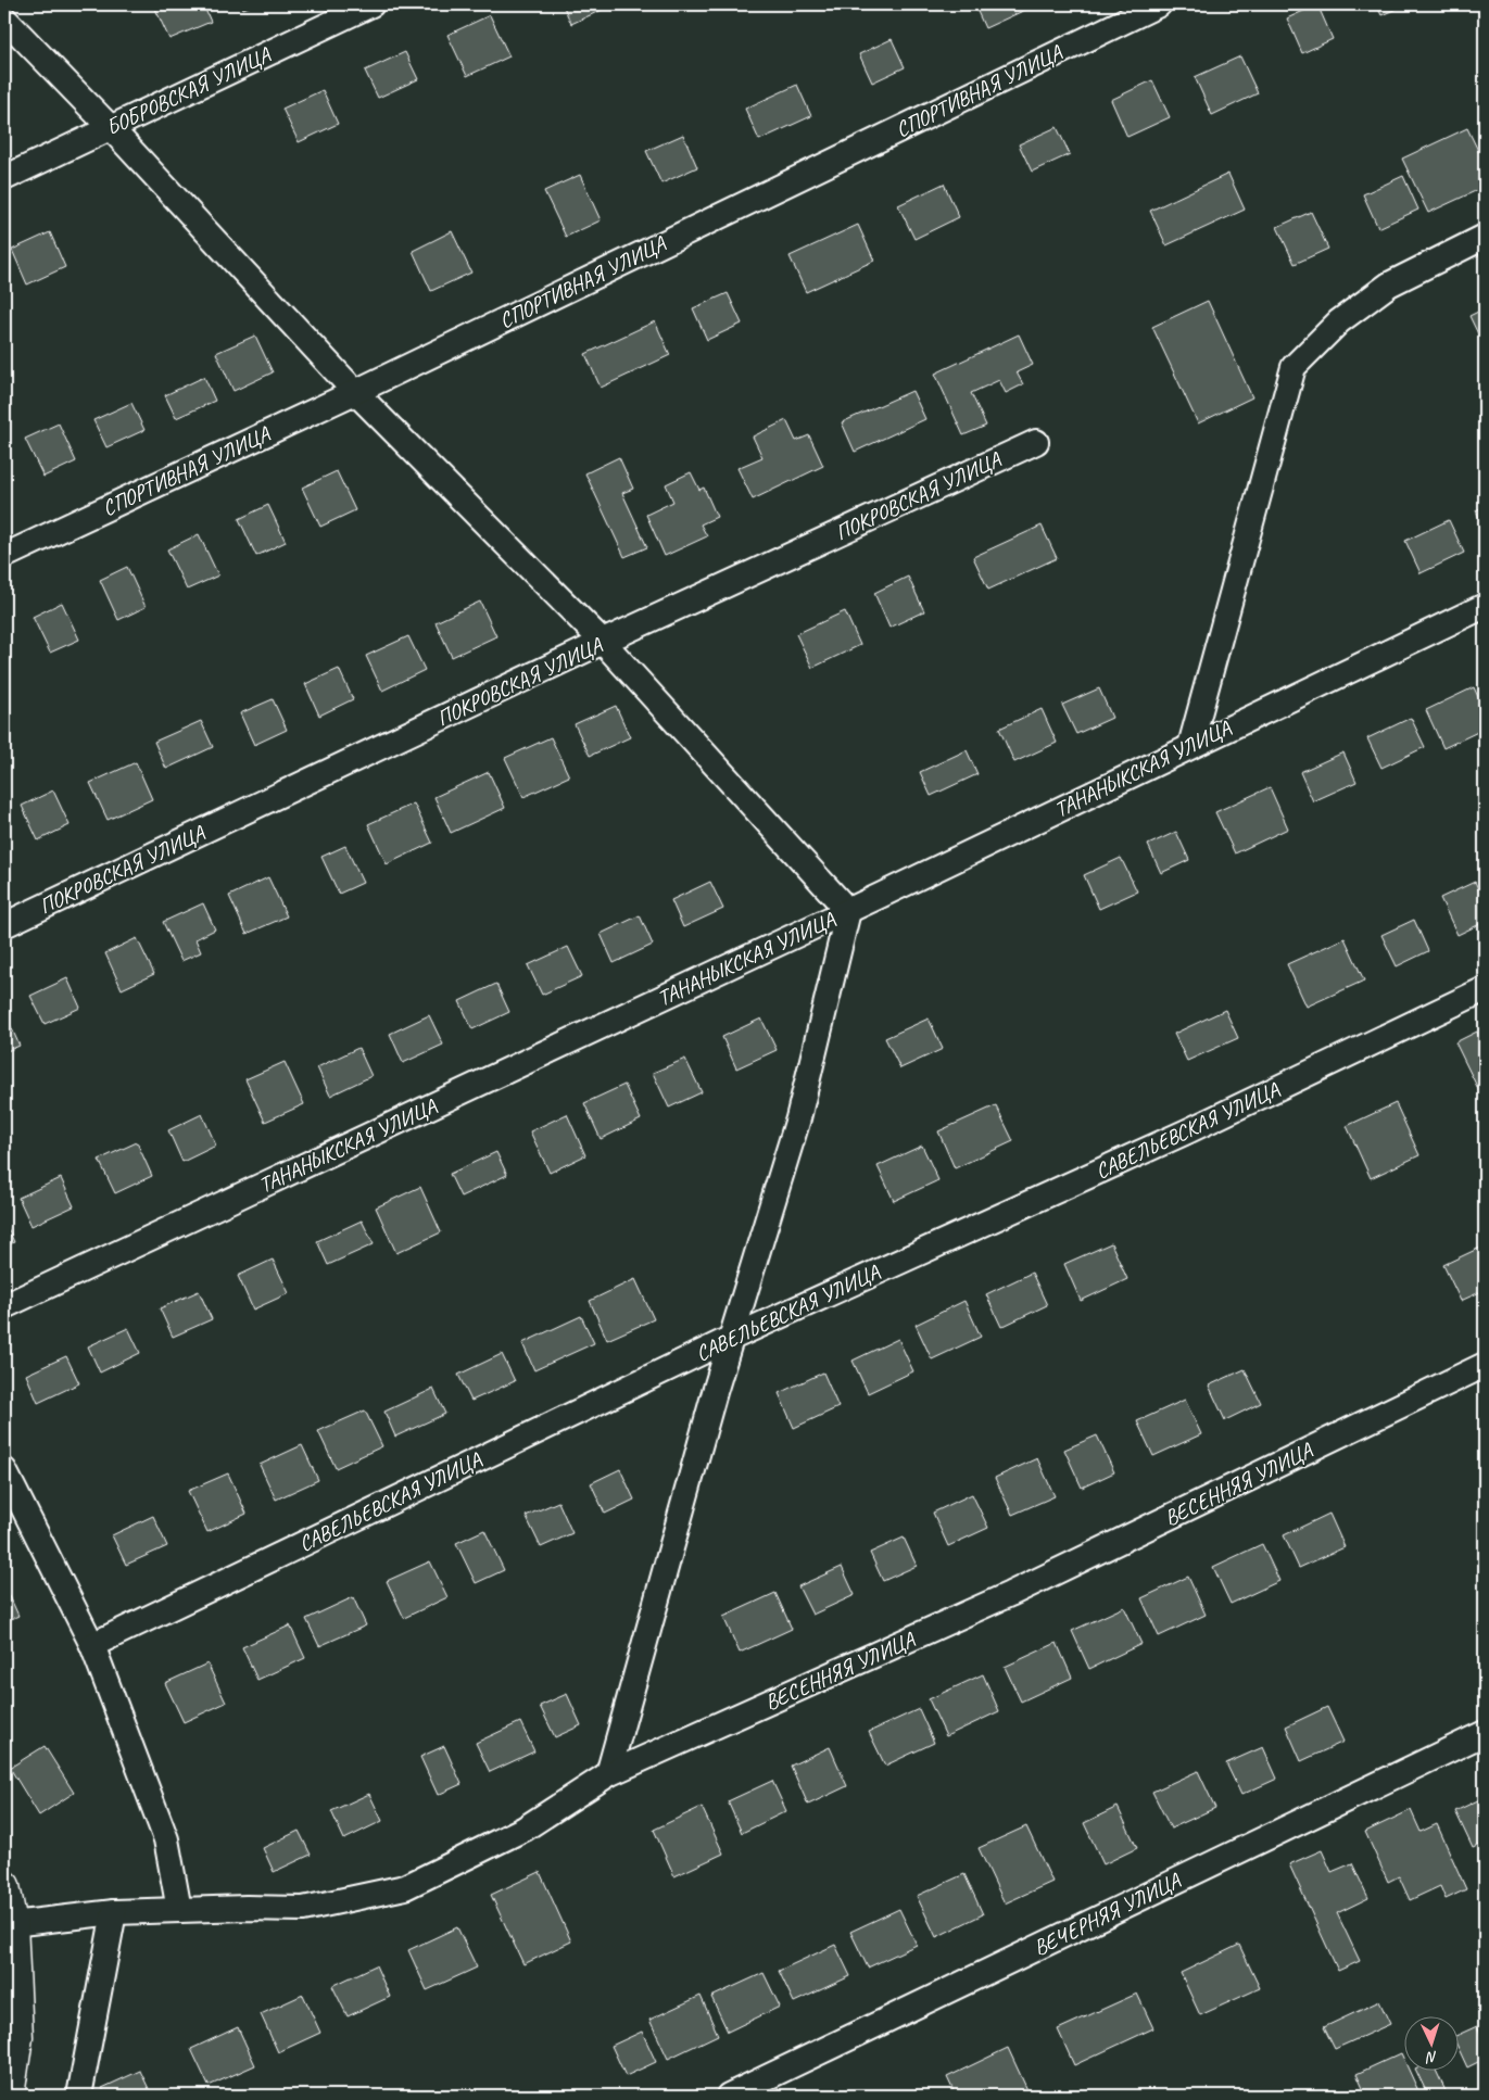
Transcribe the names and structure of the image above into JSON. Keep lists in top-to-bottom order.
{
  "streets": {
    "street": [
      "БОБРОВСКАЯ УЛИЦА",
      "СПОРТИВНАЯ УЛИЦА",
      "ПОКРОВСКАЯ УЛИЦА",
      "ТАНАНЫКСКАЯ УЛИЦА",
      "САВЕЛЬЕВСКАЯ УЛИЦА",
      "ВЕСЕННЯЯ УЛИЦА",
      "ВЕЧЕРНЯЯ УЛИЦА"
    ]
  },
  "north": "bottom"
}
